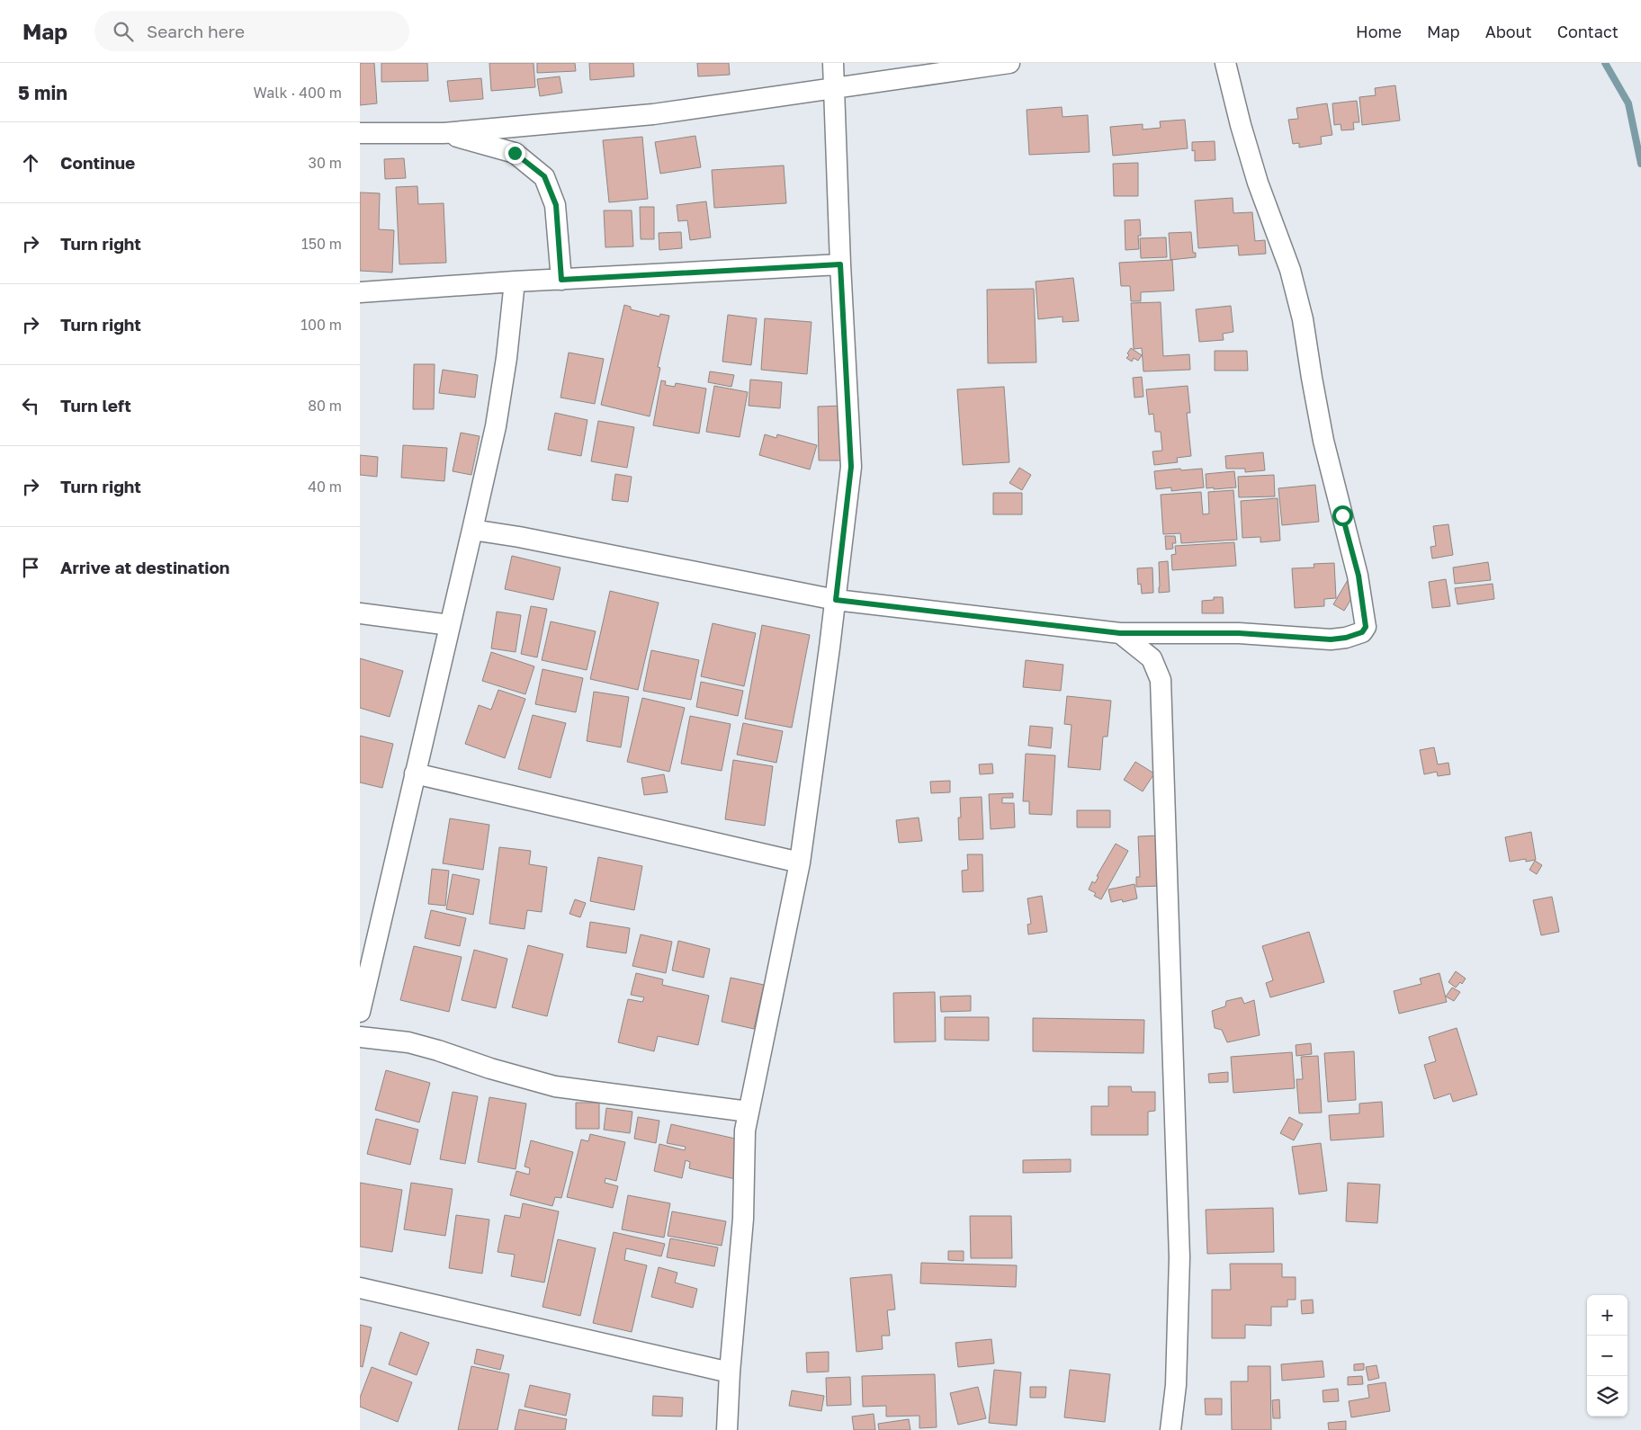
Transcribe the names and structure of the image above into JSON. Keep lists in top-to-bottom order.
{
  "page": {
    "header": "Map",
    "search": "Search here",
    "nav": [
      "Home",
      "Map",
      "About",
      "Contact"
    ],
    "heading": ["5 min", "Walk · 400 m"],
    "list": [
      ["Continue", "30 m"],
      ["Turn right", "150 m"],
      ["Turn right", "100 m"],
      ["Turn left", "80 m"],
      ["Turn right", "40 m"],
      "Arrive at destination"
    ],
    "map_buttons": ["+", "−"]
  }
}
